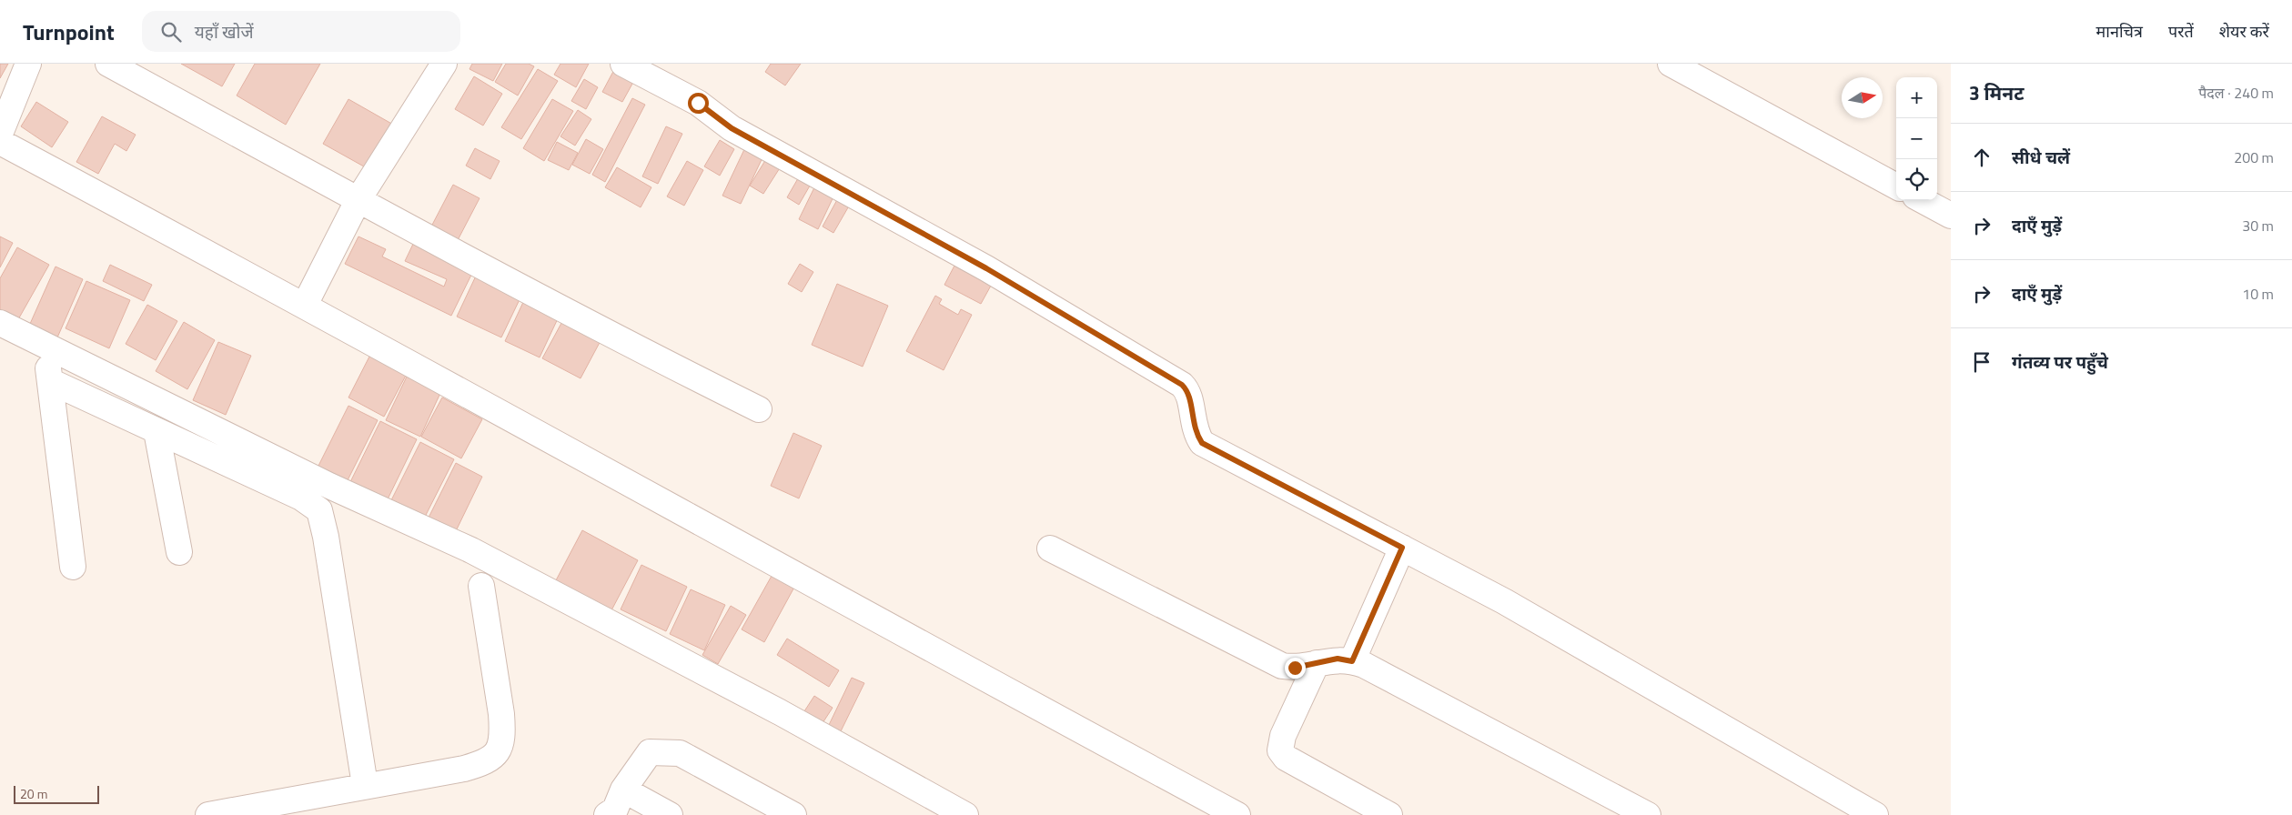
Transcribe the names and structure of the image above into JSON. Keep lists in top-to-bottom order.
{
  "scale_bar": "20 m",
  "north": "right",
  "page": {
    "header": "Turnpoint",
    "search": "यहाँ खोजें",
    "nav": ["मानचित्र", "परतें", "शेयर करें"],
    "heading": ["3 मिनट", "पैदल · 240 m"],
    "map_buttons": ["+", "−"],
    "list": [
      ["सीधे चलें", "200 m"],
      ["दाएँ मुड़ें", "30 m"],
      ["दाएँ मुड़ें", "10 m"],
      "गंतव्य पर पहुँचे"
    ],
    "scale": "20 m"
  }
}
